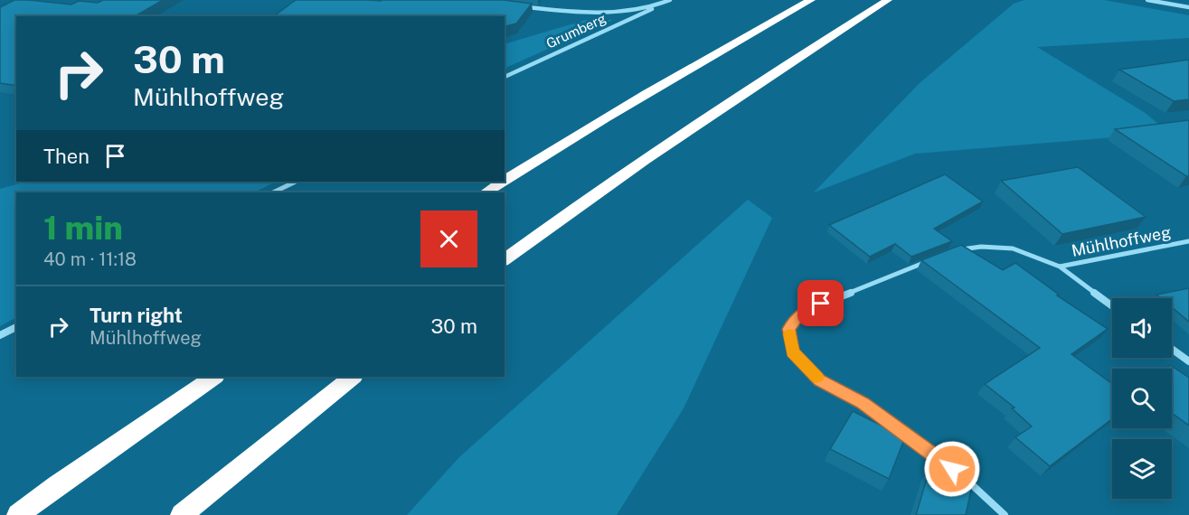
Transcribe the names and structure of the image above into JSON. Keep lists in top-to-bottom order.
{
  "streets": {
    "street": ["Grumberg", "Mühlhoffweg"]
  },
  "page": {
    "turn": ["30 m", "Mühlhoffweg"],
    "then": "Then",
    "heading": ["1 min", "40 m · 11:18"],
    "list": [
      {
        "name": "Turn right",
        "note": "Mühlhoffweg",
        "value": "30 m"
      }
    ]
  }
}
